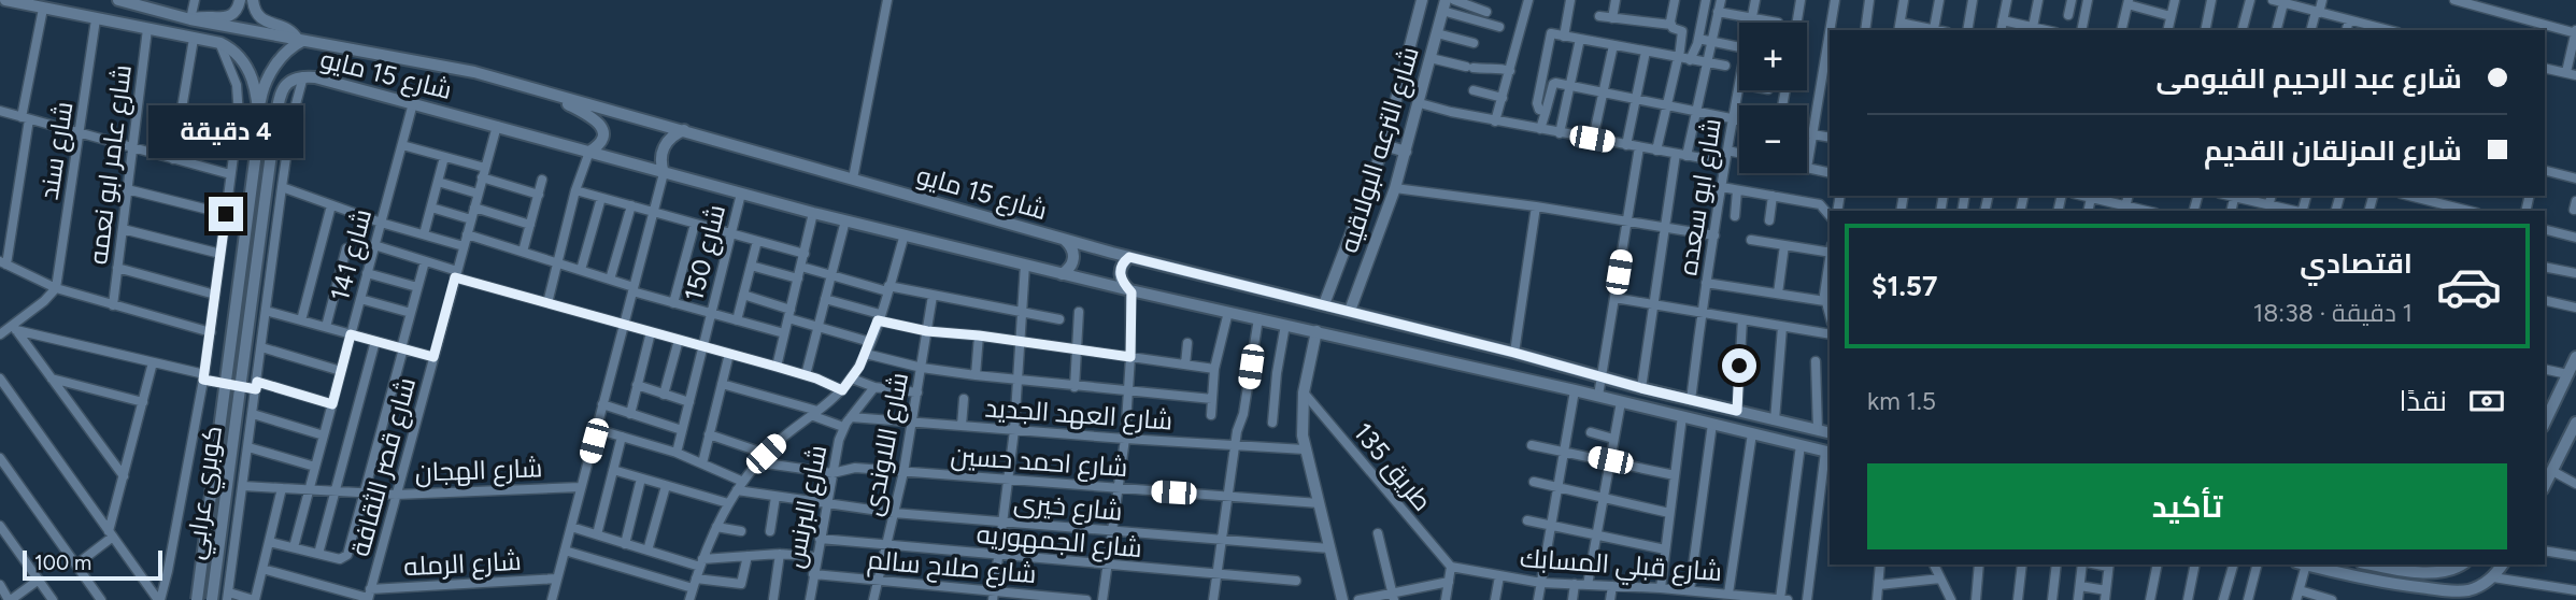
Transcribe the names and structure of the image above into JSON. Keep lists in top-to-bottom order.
{
  "streets": {
    "main road": ["شارع 15 مايو", "كوبري عرابي"],
    "street": [
      "شارع الترعه البولاقيه",
      "شارع سند",
      "شارع عامر ابو نعمه",
      "شارع ابو سعده",
      "شارع 150",
      "شارع 141",
      "شارع العهد الجديد",
      "شارع اللاوندى",
      "شارع احمد حسين",
      "شارع قصر الثقافة",
      "طريق 135",
      "شارع الهجان",
      "شارع البرنس",
      "شارع خيرى",
      "شارع الجمهوريه",
      "شارع الرمله",
      "شارع قبلي المسابك",
      "شارع صلاح سالم"
    ]
  },
  "crossings": [
    ["شارع 15 مايو", "شارع الترعه البولاقيه"],
    ["شارع 15 مايو", "شارع ابو سعده"],
    ["شارع 15 مايو", "شارع 150"],
    ["شارع 15 مايو", "شارع 141"],
    ["شارع 15 مايو", "شارع قصر الثقافة"],
    ["شارع 15 مايو", "كوبري عرابي"],
    ["شارع 141", "شارع الهجان"],
    ["شارع العهد الجديد", "شارع اللاوندى"],
    ["شارع العهد الجديد", "شارع البرنس"],
    ["شارع اللاوندى", "شارع احمد حسين"],
    ["شارع اللاوندى", "شارع خيرى"],
    ["شارع اللاوندى", "شارع الجمهوريه"],
    ["شارع اللاوندى", "شارع صلاح سالم"],
    ["شارع احمد حسين", "شارع البرنس"],
    ["شارع قصر الثقافة", "شارع الهجان"],
    ["شارع قصر الثقافة", "شارع الرمله"],
    ["طريق 135", "شارع قبلي المسابك"],
    ["شارع البرنس", "شارع خيرى"],
    ["شارع البرنس", "شارع الجمهوريه"],
    ["شارع البرنس", "شارع صلاح سالم"]
  ],
  "scale_bar": "100 m",
  "page": {
    "map_buttons": ["+", "−"],
    "banner": ["شارع عبد الرحيم الفيومى", "شارع المزلقان القديم"],
    "bubble": "4 دقيقة",
    "list": [
      {
        "name": "اقتصادي",
        "note": "1 دقيقة · 18:38",
        "value": "$1.57"
      }
    ],
    "pay": ["نقدًا", "1.5 km"],
    "buttons": "تأكيد",
    "scale": "100 m"
  }
}
